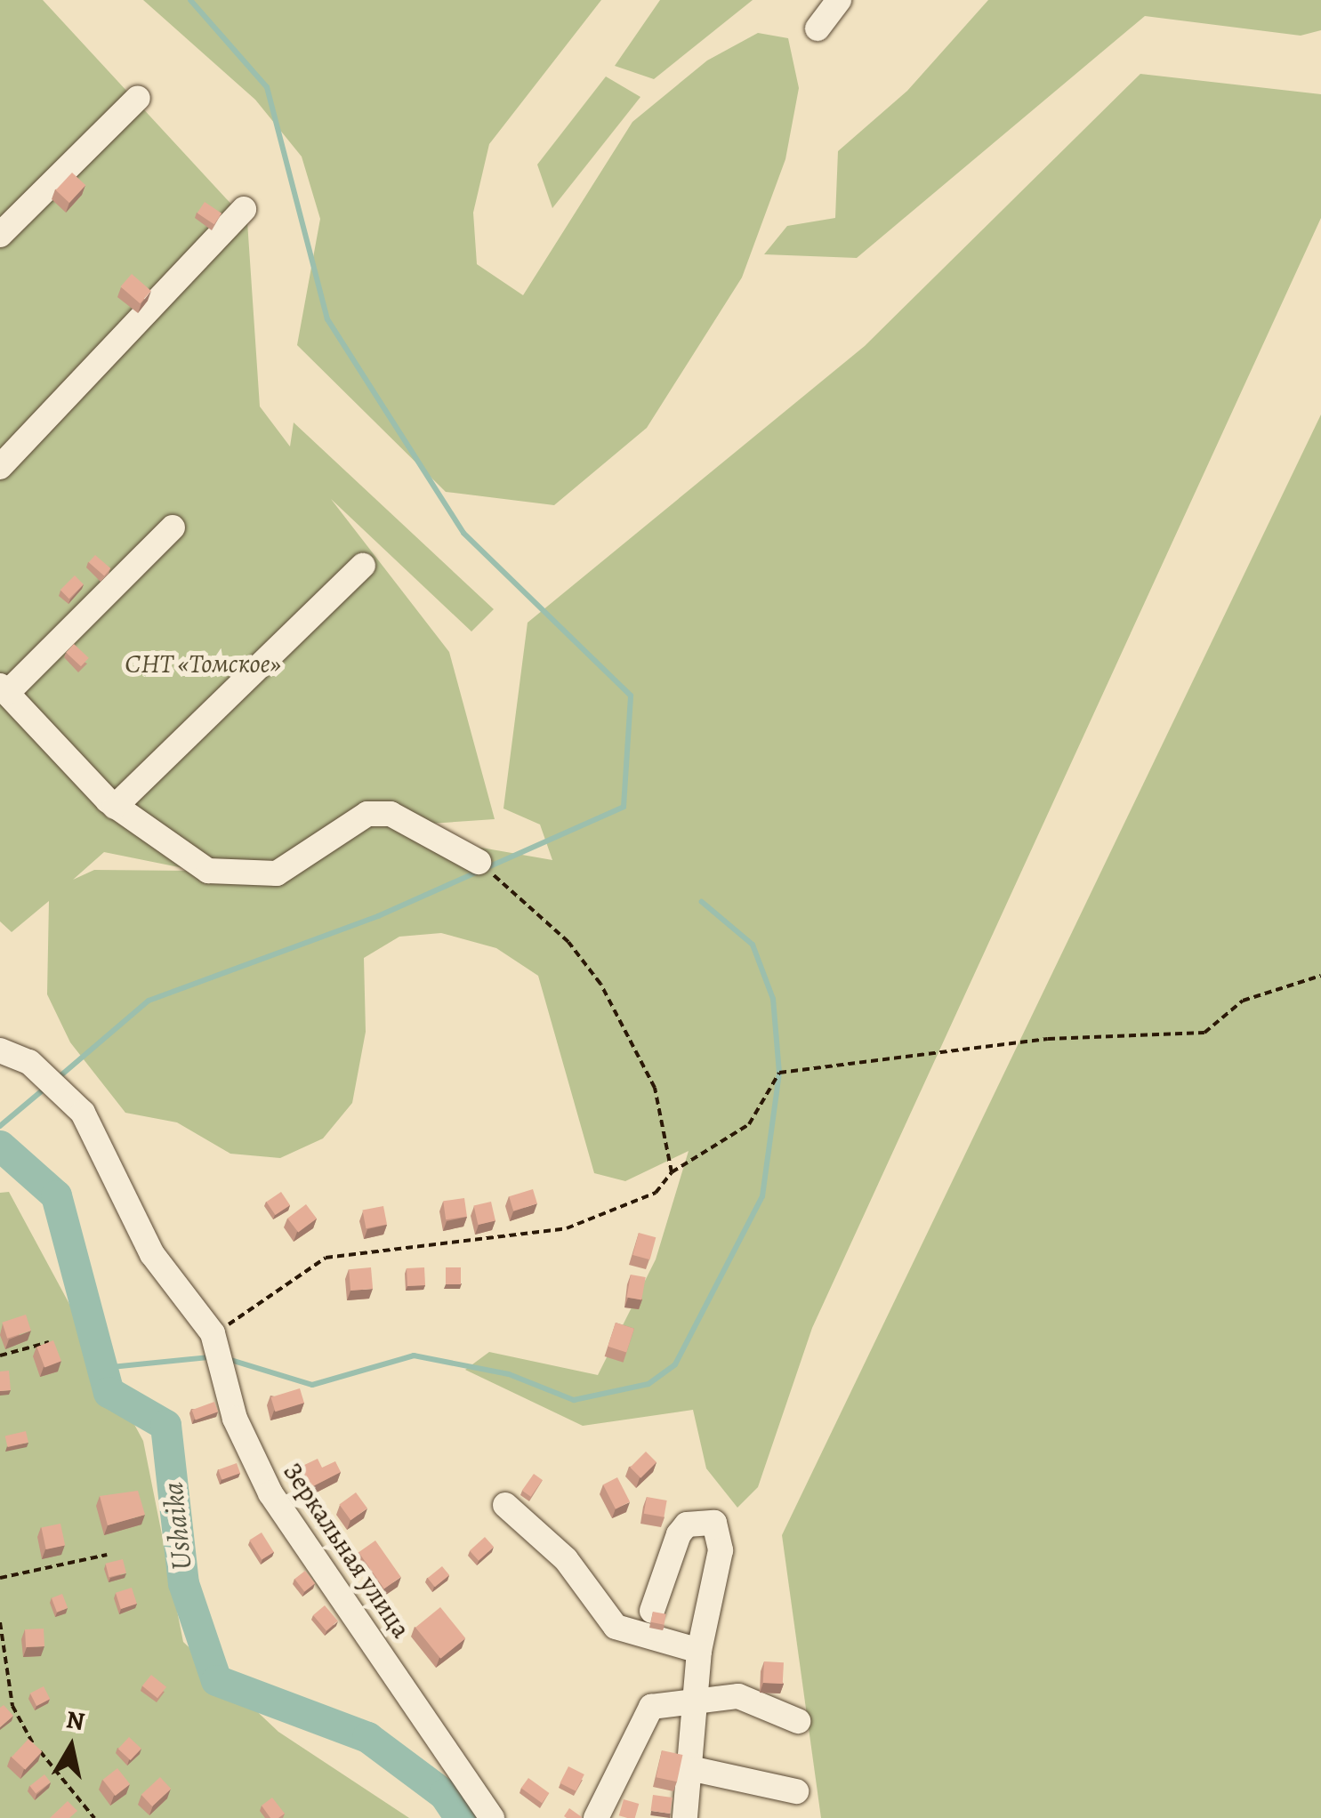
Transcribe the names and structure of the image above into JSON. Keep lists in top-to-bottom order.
{
  "streets": {
    "street": ["Зеркальная улица"]
  },
  "water": ["Ushaika"],
  "parks": ["СНТ «Томское»"],
  "north": "top"
}
